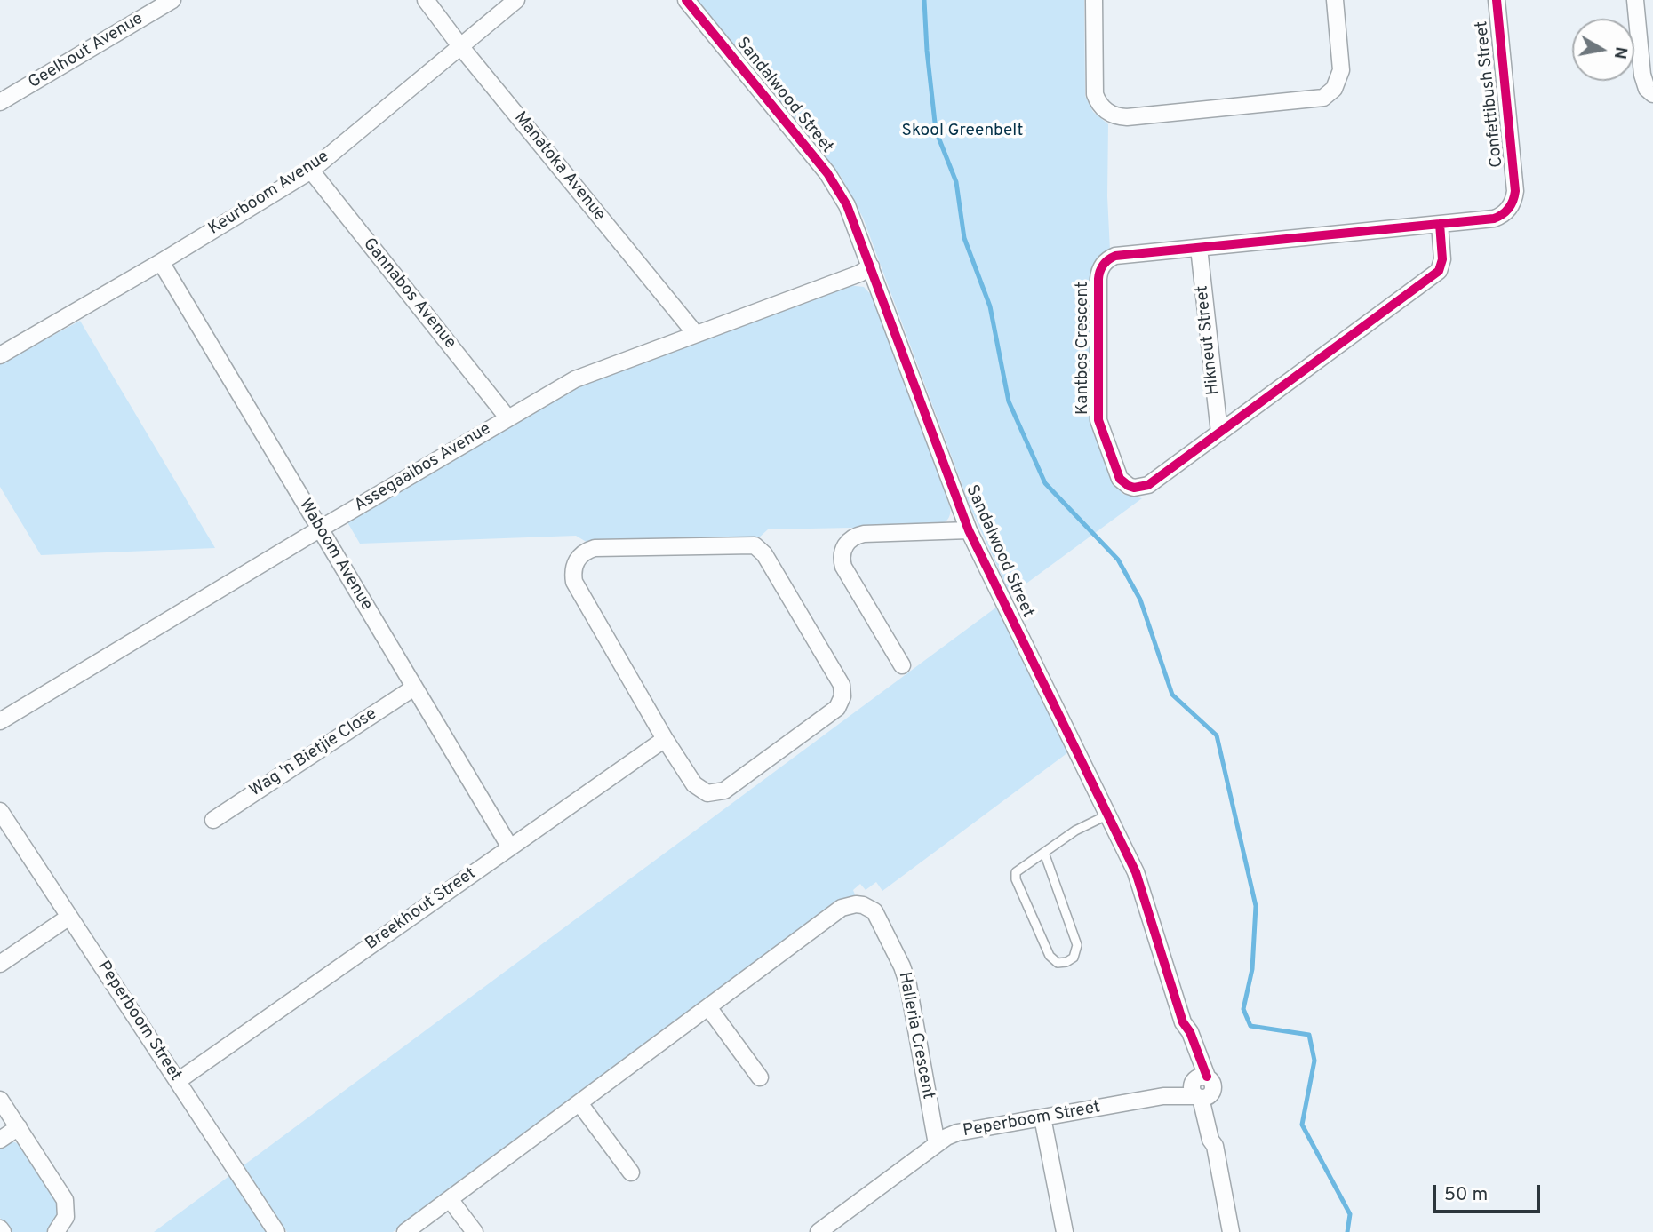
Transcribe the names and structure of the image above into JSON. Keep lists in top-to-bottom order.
{
  "streets": {
    "street": [
      "Geelhout Avenue",
      "Confettibush Street",
      "Sandalwood Street",
      "Manatoka Avenue",
      "Keurboom Avenue",
      "Gannabos Avenue",
      "Hikneut Street",
      "Kantbos Crescent",
      "Assegaaibos Avenue",
      "Waboom Avenue",
      "Wag 'n Bietjie Close",
      "Breekhout Street",
      "Peperboom Street",
      "Halleria Crescent"
    ]
  },
  "crossings": [
    ["Confettibush Street", "Kantbos Crescent"],
    ["Sandalwood Street", "Assegaaibos Avenue"],
    ["Sandalwood Street", "Peperboom Street"],
    ["Manatoka Avenue", "Keurboom Avenue"],
    ["Manatoka Avenue", "Assegaaibos Avenue"],
    ["Keurboom Avenue", "Gannabos Avenue"],
    ["Keurboom Avenue", "Waboom Avenue"],
    ["Gannabos Avenue", "Assegaaibos Avenue"],
    ["Hikneut Street", "Kantbos Crescent"],
    ["Assegaaibos Avenue", "Waboom Avenue"],
    ["Waboom Avenue", "Wag 'n Bietjie Close"],
    ["Waboom Avenue", "Breekhout Street"],
    ["Breekhout Street", "Peperboom Street"],
    ["Peperboom Street", "Halleria Crescent"]
  ],
  "parks": ["Skool Greenbelt"],
  "scale_bar": "50 m",
  "north": "right"
}
